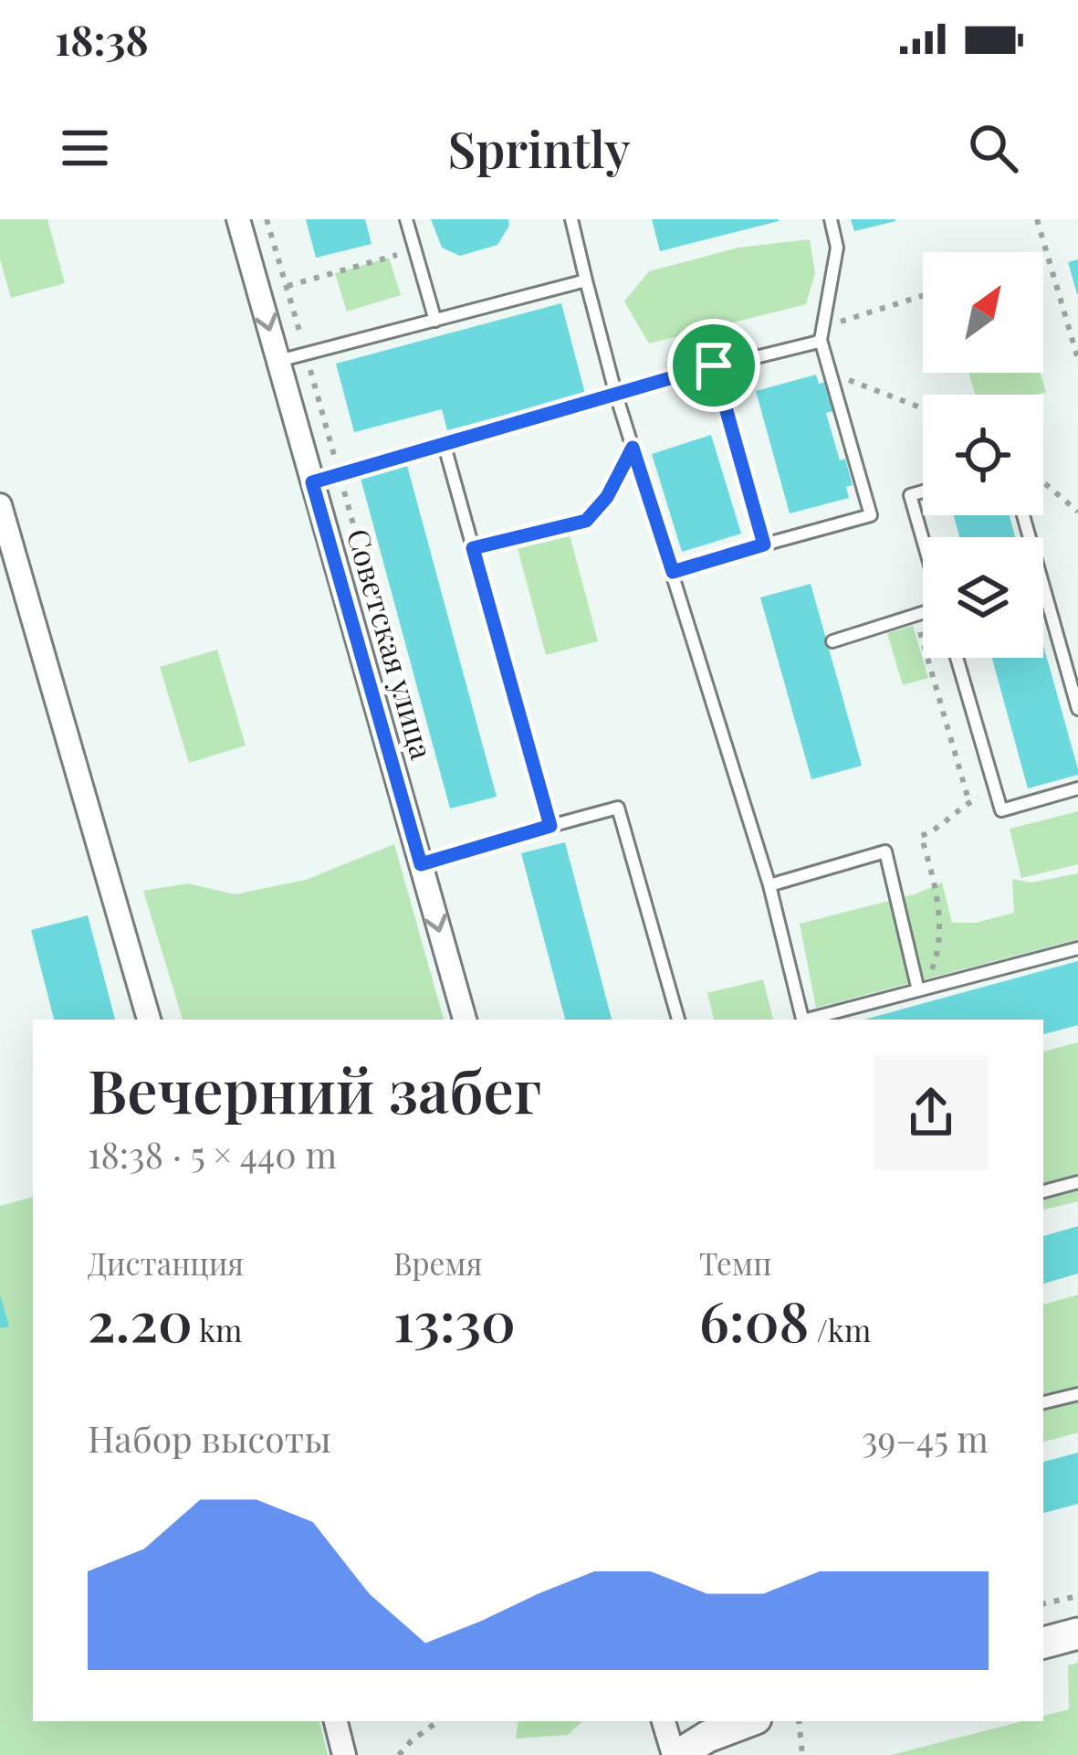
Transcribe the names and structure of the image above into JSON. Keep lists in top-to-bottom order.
{
  "streets": {
    "street": ["Советская улица"]
  },
  "one_way": ["Советская улица"],
  "north": "top right",
  "page": {
    "status": "18:38",
    "header": "Sprintly",
    "heading": ["Вечерний забег", "18:38 · 5 × 440 m"],
    "stats": [
      ["Дистанция", "2.20 km"],
      ["Время", "13:30"],
      ["Темп", "6:08 /km"]
    ],
    "chart": ["Набор высоты", "39–45 m"]
  }
}
